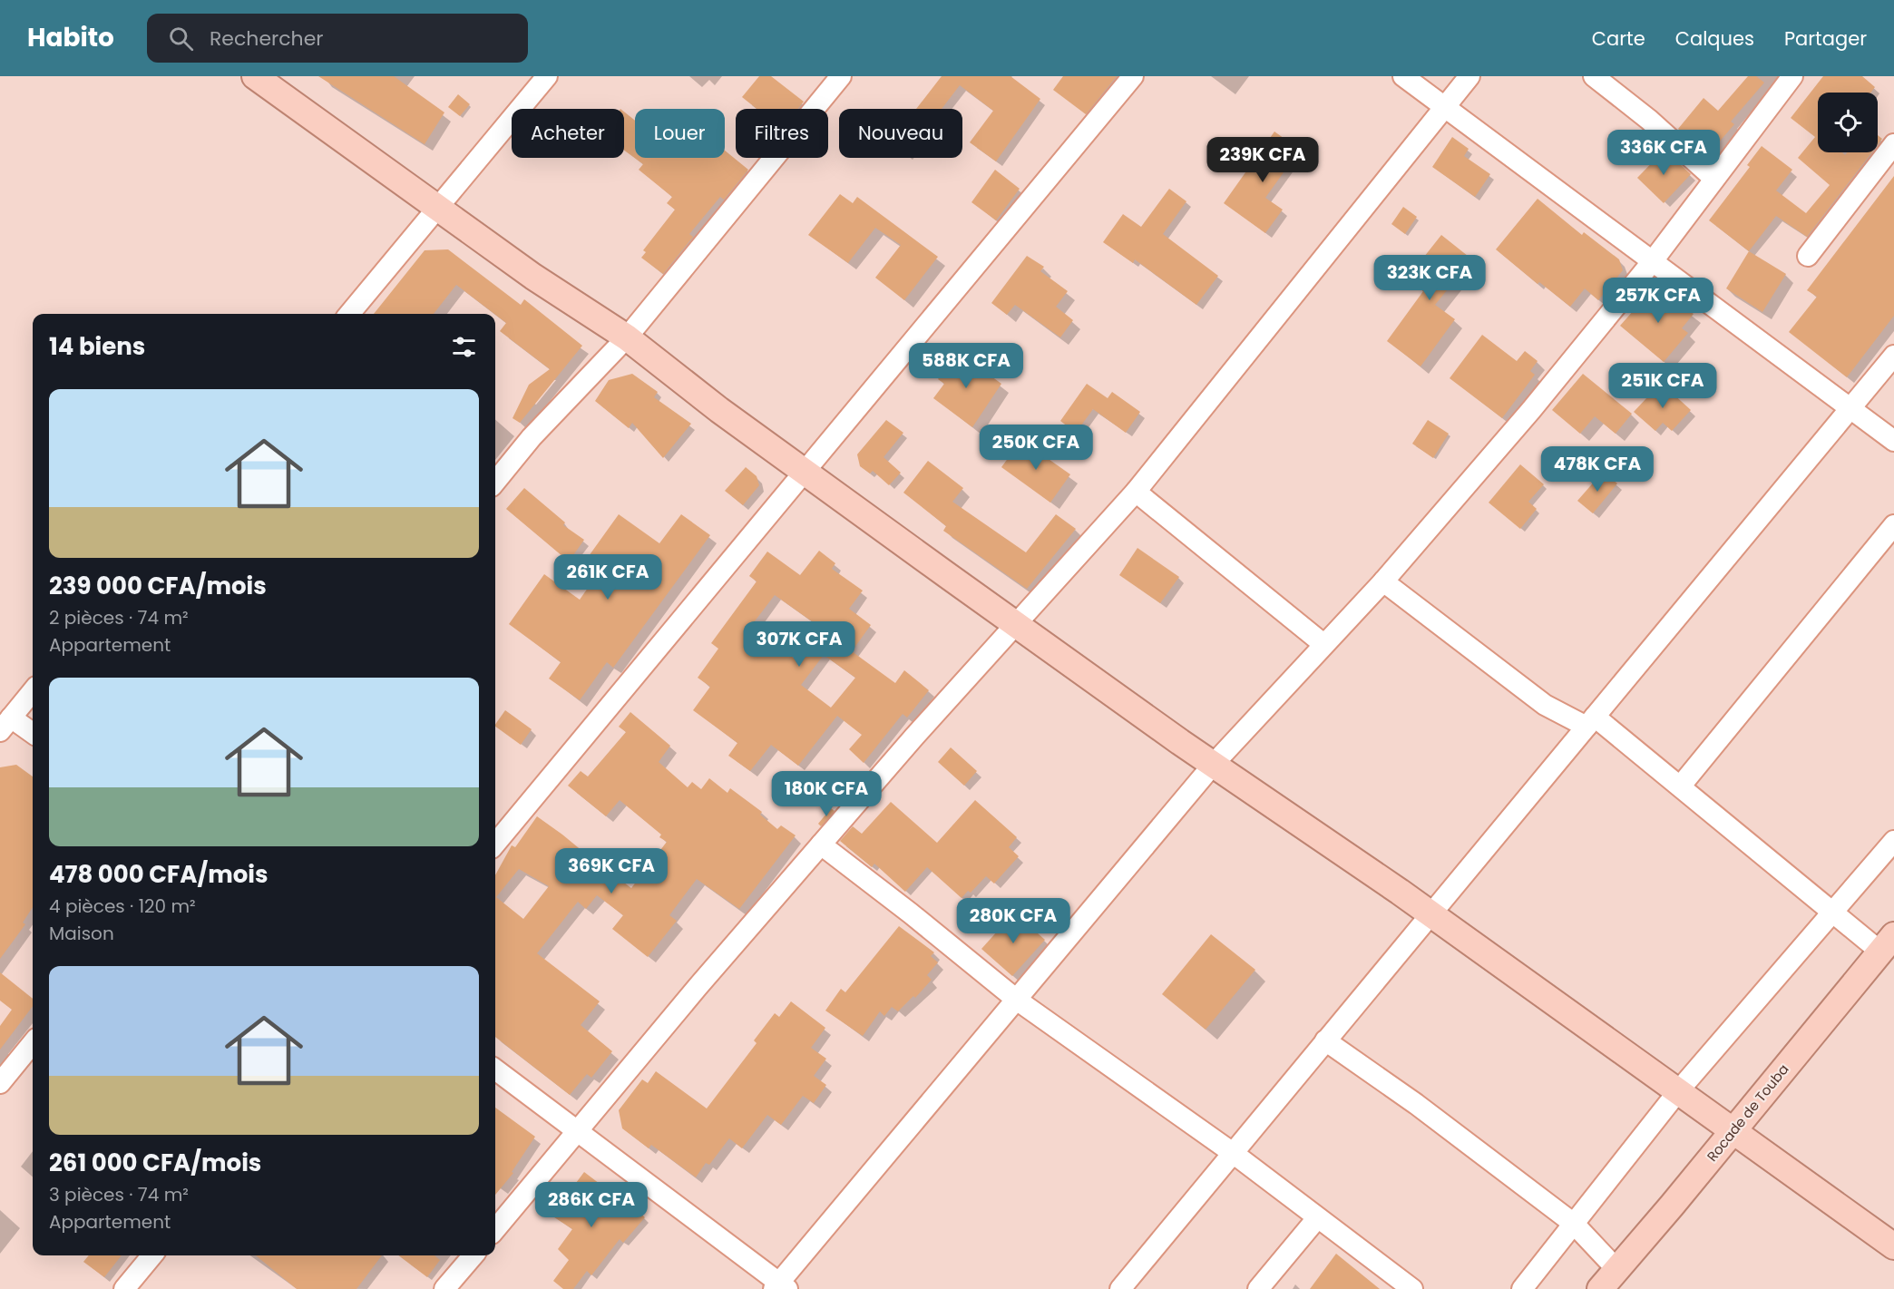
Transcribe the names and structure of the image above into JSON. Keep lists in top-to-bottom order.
{
  "streets": {
    "main road": ["Rocade de Touba"]
  },
  "page": {
    "header": "Habito",
    "search": "Rechercher",
    "nav": ["Carte", "Calques", "Partager"],
    "chip": [
      "Acheter",
      "Louer",
      "Filtres",
      "Nouveau"
    ],
    "price": [
      "336K CFA",
      "239K CFA",
      "323K CFA",
      "257K CFA",
      "588K CFA",
      "251K CFA",
      "250K CFA",
      "478K CFA",
      "261K CFA",
      "307K CFA",
      "180K CFA",
      "369K CFA",
      "280K CFA",
      "286K CFA"
    ],
    "heading": "14 biens",
    "list": [
      {
        "name": "239 000 CFA/mois",
        "note": "2 pièces · 74 m² · Appartement"
      },
      {
        "name": "478 000 CFA/mois",
        "note": "4 pièces · 120 m² · Maison"
      },
      {
        "name": "261 000 CFA/mois",
        "note": "3 pièces · 74 m² · Appartement"
      }
    ]
  }
}
